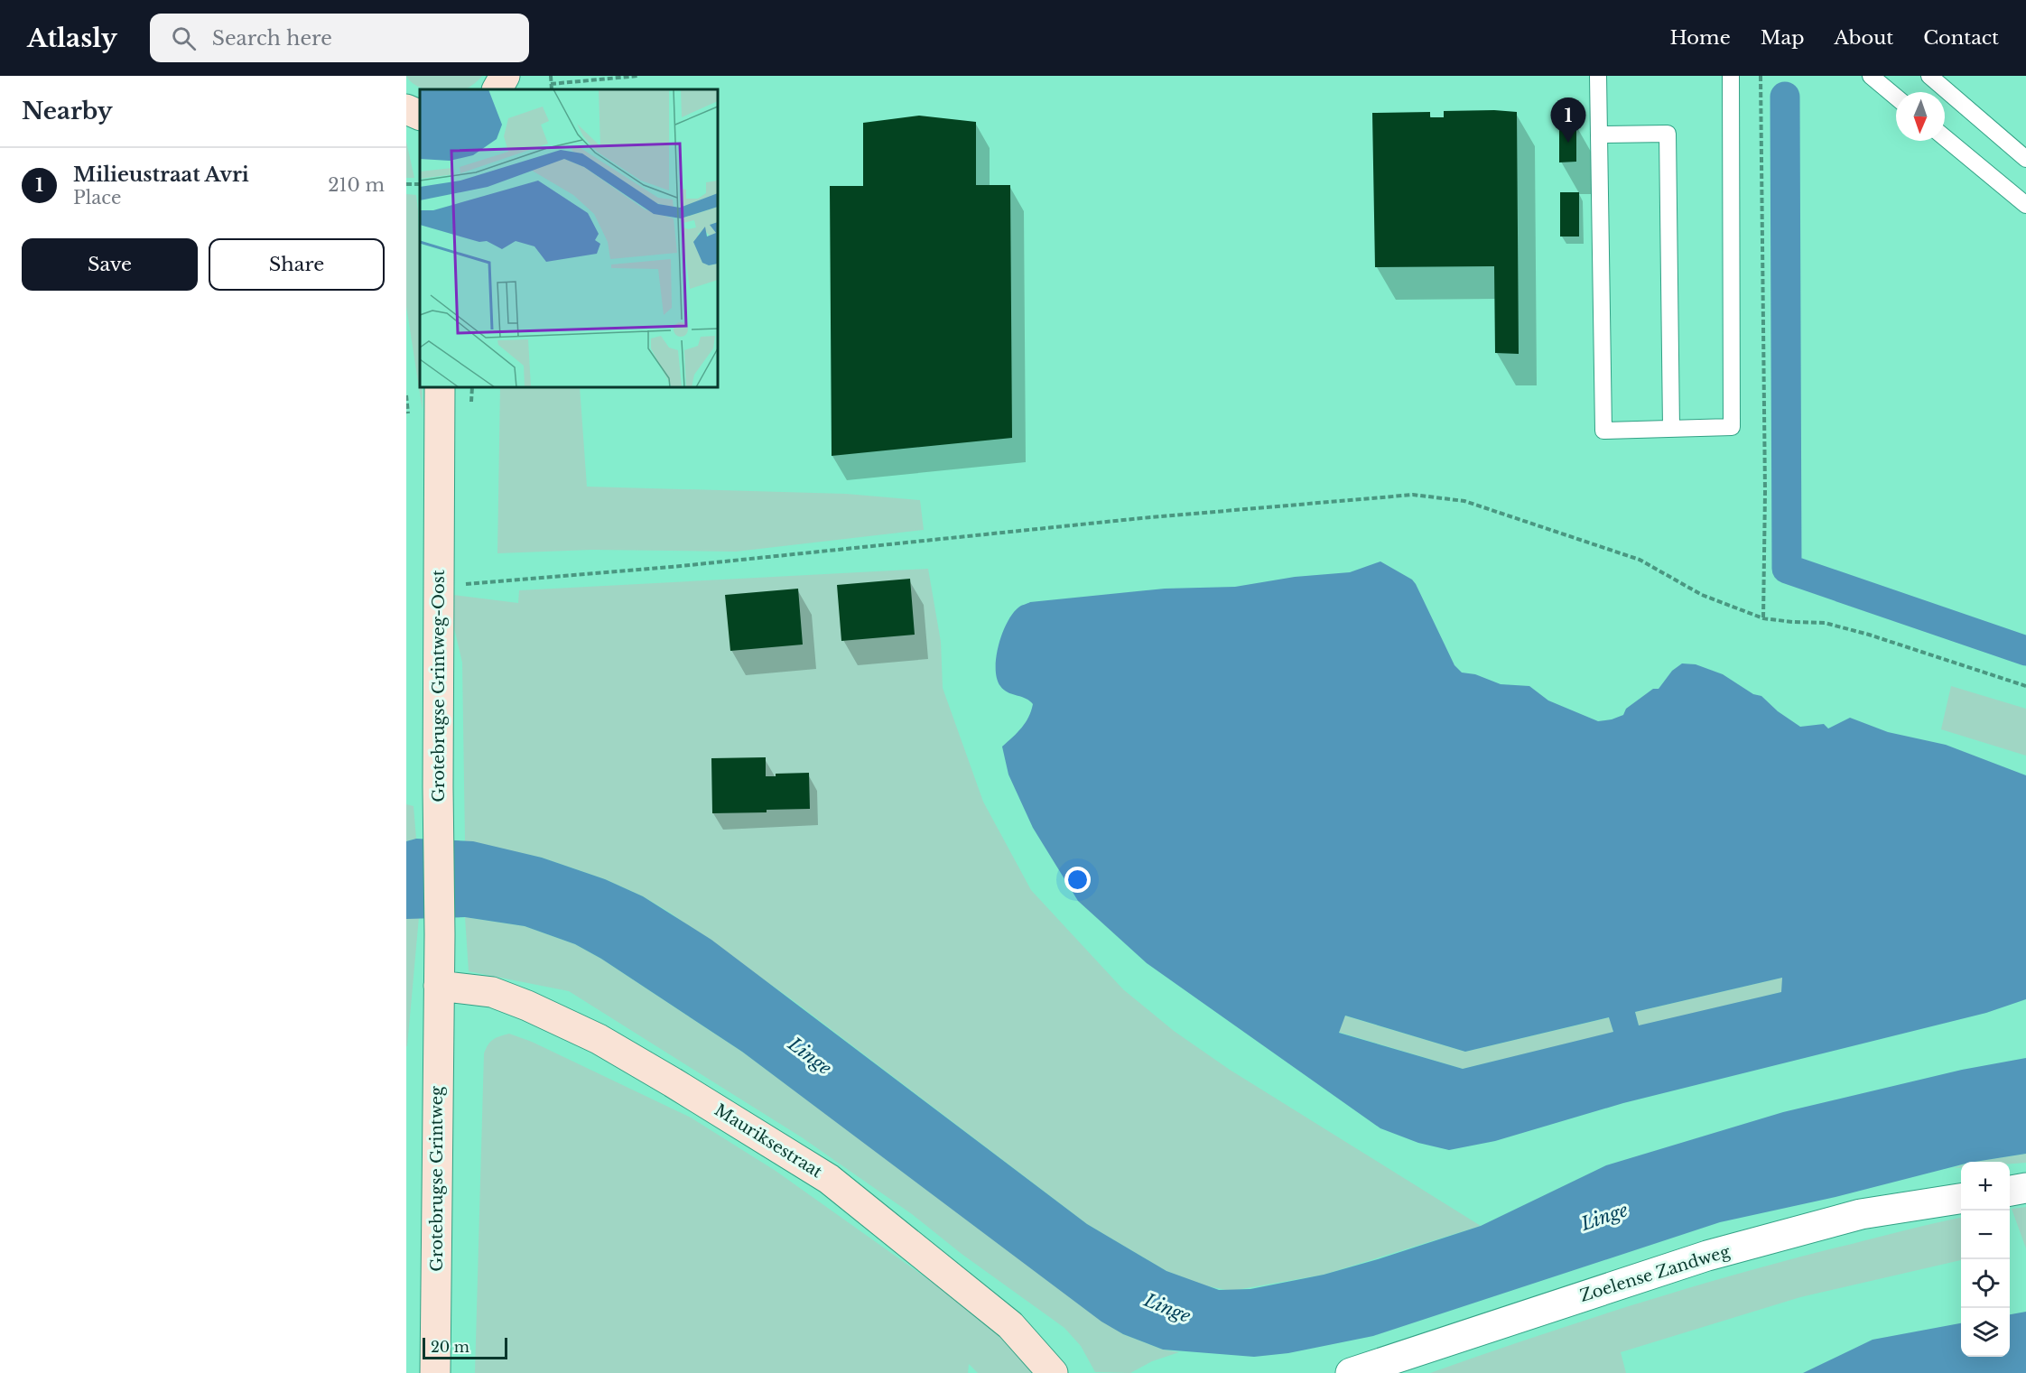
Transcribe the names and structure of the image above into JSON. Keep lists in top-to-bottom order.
{
  "streets": {
    "street": [
      "Grotebrugse Grintweg-Oost",
      "Mauriksestraat",
      "Grotebrugse Grintweg",
      "Zoelense Zandweg"
    ]
  },
  "crossings": [
    ["Grotebrugse Grintweg-Oost", "Mauriksestraat"],
    ["Grotebrugse Grintweg-Oost", "Grotebrugse Grintweg"],
    ["Mauriksestraat", "Grotebrugse Grintweg"]
  ],
  "water": ["Linge"],
  "scale_bar": "20 m",
  "north": "bottom",
  "page": {
    "header": "Atlasly",
    "search": "Search here",
    "nav": [
      "Home",
      "Map",
      "About",
      "Contact"
    ],
    "heading": "Nearby",
    "pins": "1",
    "list": [
      {
        "mark": "1",
        "name": "Milieustraat Avri",
        "note": "Place",
        "value": "210 m"
      }
    ],
    "buttons": ["Save", "Share"],
    "map_buttons": ["+", "−"],
    "scale": "20 m"
  }
}
